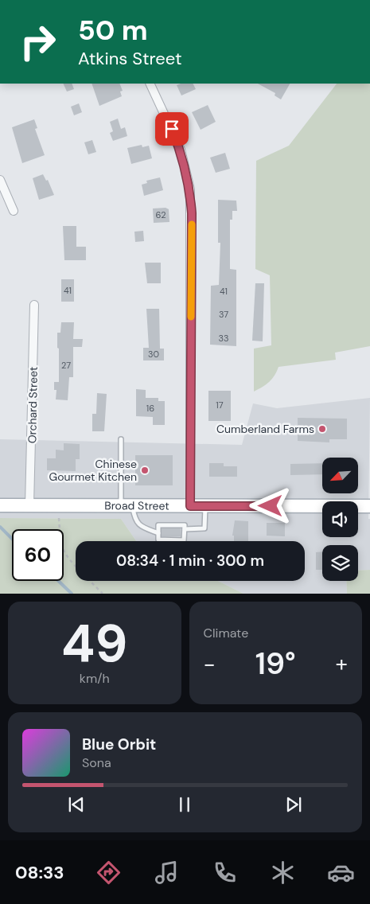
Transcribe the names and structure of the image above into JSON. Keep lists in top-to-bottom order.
{
  "streets": {
    "main road": ["Broad Street"],
    "street": ["Orchard Street"]
  },
  "crossings": [
    ["Orchard Street", "Broad Street"]
  ],
  "places": ["Cumberland Farms", "Chinese Gourmet Kitchen"],
  "house_numbers": [
    "62",
    "41",
    "41",
    "37",
    "33",
    "30",
    "27",
    "17",
    "16"
  ],
  "north": "bottom left",
  "page": {
    "turn": ["50 m", "Atkins Street"],
    "limit": "60",
    "trip": "08:34 · 1 min · 300 m",
    "tile": [
      ["49", "km/h"],
      "Climate"
    ],
    "heat": ["−", "19°", "+"],
    "song": ["Blue Orbit", "Sona"],
    "tabs": "08:33"
  }
}
